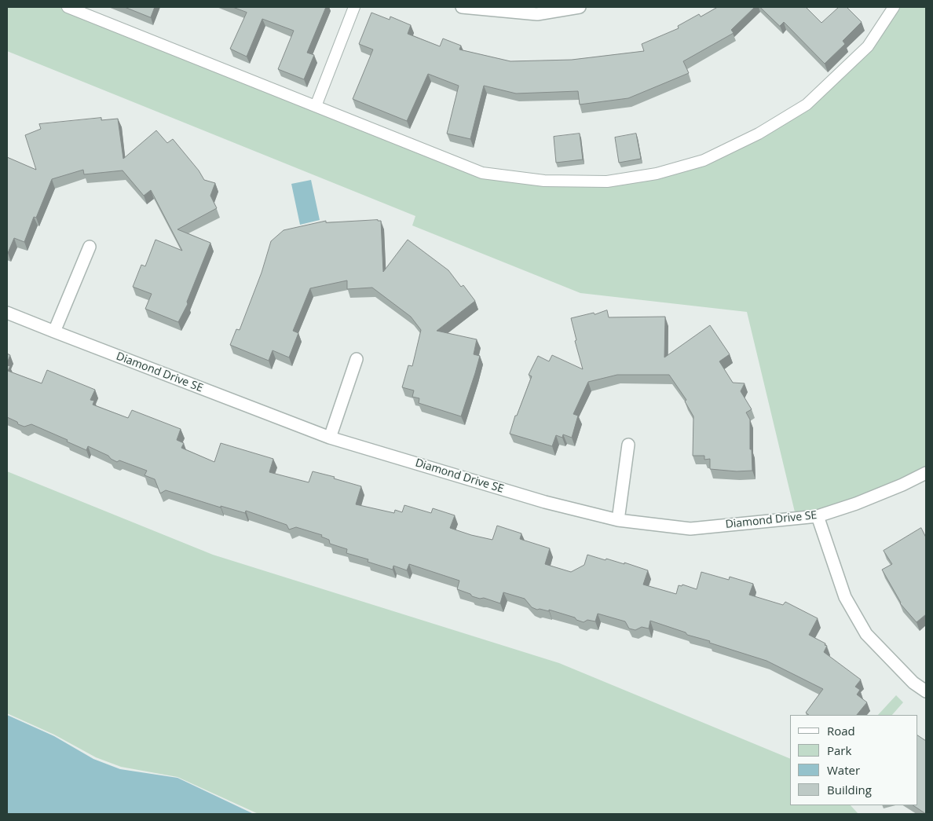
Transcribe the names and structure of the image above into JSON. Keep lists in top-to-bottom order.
{
  "streets": {
    "street": ["Diamond Drive SE"]
  },
  "legend": [
    "Road",
    "Park",
    "Water",
    "Building"
  ]
}
